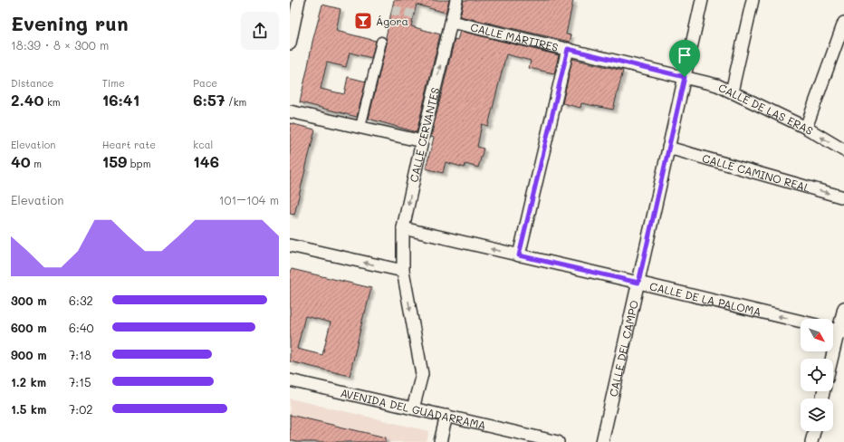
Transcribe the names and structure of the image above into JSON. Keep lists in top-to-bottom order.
{
  "streets": {
    "street": [
      "CALLE MÁRTIRES",
      "CALLE DE LAS ERAS",
      "CALLE CERVANTES",
      "CALLE CAMINO REAL",
      "CALLE DE LA PALOMA",
      "CALLE DEL CAMPO",
      "AVENIDA DEL GUADARRAMA"
    ]
  },
  "crossings": [
    ["CALLE MÁRTIRES", "CALLE DE LAS ERAS"],
    ["CALLE MÁRTIRES", "CALLE CERVANTES"],
    ["CALLE MÁRTIRES", "CALLE DEL CAMPO"],
    ["CALLE DE LAS ERAS", "CALLE DEL CAMPO"],
    ["CALLE CERVANTES", "CALLE DE LA PALOMA"],
    ["CALLE CERVANTES", "AVENIDA DEL GUADARRAMA"],
    ["CALLE CAMINO REAL", "CALLE DEL CAMPO"],
    ["CALLE DE LA PALOMA", "CALLE DEL CAMPO"]
  ],
  "one_way": ["CALLE CAMINO REAL", "CALLE DE LA PALOMA"],
  "places": {
    "bar": ["Ágora"]
  },
  "north": "bottom right",
  "page": {
    "heading": ["Evening run", "18:39 · 8 × 300 m"],
    "stats": [
      ["Distance", "2.40 km"],
      ["Time", "16:41"],
      ["Pace", "6:57 /km"],
      ["Elevation", "40 m"],
      ["Heart rate", "159 bpm"],
      ["kcal", "146"]
    ],
    "chart": ["Elevation", "101–104 m"],
    "list": [
      {
        "name": "300 m",
        "note": "6:32"
      },
      {
        "name": "600 m",
        "note": "6:40"
      },
      {
        "name": "900 m",
        "note": "7:18"
      },
      {
        "name": "1.2 km",
        "note": "7:15"
      },
      {
        "name": "1.5 km",
        "note": "7:02"
      }
    ]
  }
}
